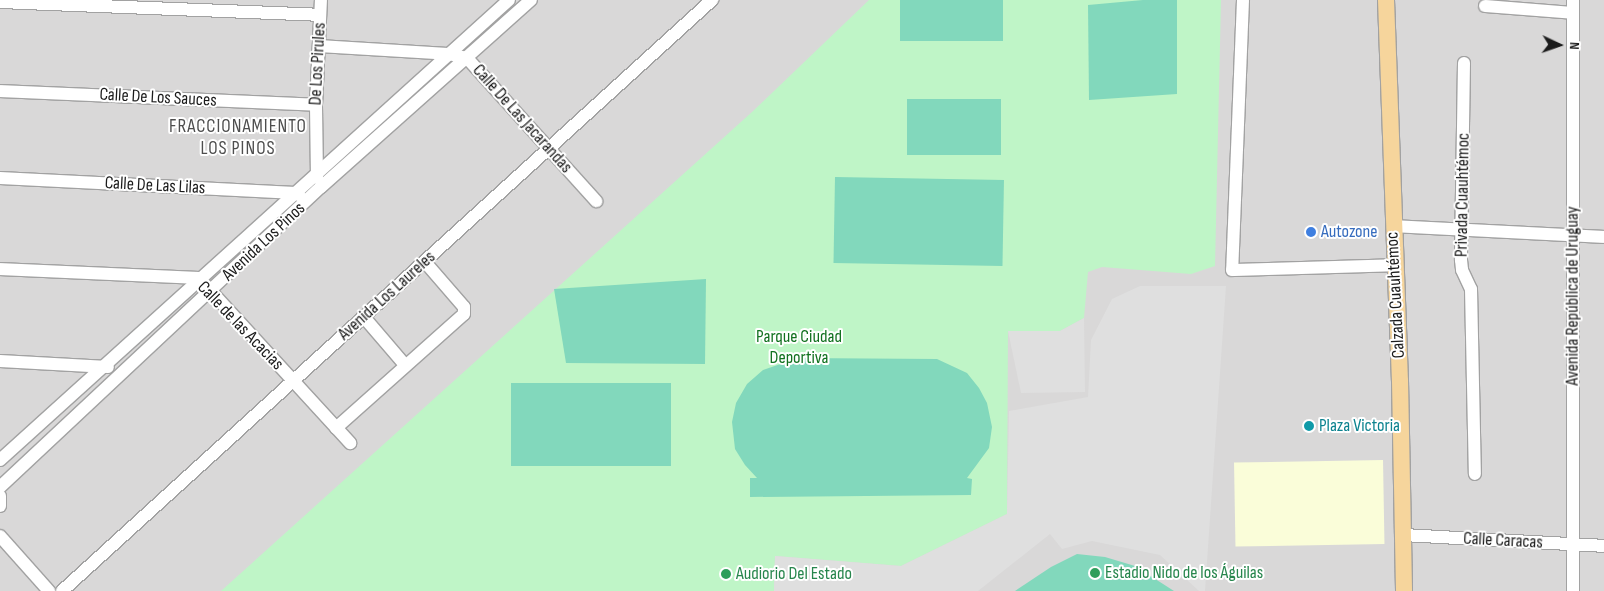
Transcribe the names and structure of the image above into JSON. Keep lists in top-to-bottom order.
{
  "streets": {
    "main road": ["Calzada Cuauhtémoc"],
    "street": [
      "De Los Pirules",
      "Calle De Los Sauces",
      "Calle De Las Jacarandas",
      "Calle De Las Lilas",
      "Privada Cuauhtémoc",
      "Avenida Los Pinos",
      "Avenida Los Laureles",
      "Avenida República de Uruguay",
      "Calle de las Acacias",
      "Calle Caracas"
    ]
  },
  "crossings": [
    ["De Los Pirules", "Calle De Los Sauces"],
    ["De Los Pirules", "Calle De Las Jacarandas"],
    ["De Los Pirules", "Avenida Los Pinos"],
    ["Calle De Las Jacarandas", "Avenida Los Pinos"],
    ["Calle De Las Jacarandas", "Avenida Los Laureles"],
    ["Calle De Las Lilas", "Avenida Los Pinos"],
    ["Avenida Los Pinos", "Calle de las Acacias"],
    ["Calzada Cuauhtémoc", "Calle Caracas"],
    ["Avenida Los Laureles", "Calle de las Acacias"],
    ["Avenida República de Uruguay", "Calle Caracas"]
  ],
  "districts": ["FRACCIONAMIENTO LOS PINOS"],
  "parks": ["Parque Ciudad Deportiva"],
  "places": [
    "Autozone",
    "Plaza Victoria",
    "Estadio Nido de los Águilas",
    "Audiorio Del Estado"
  ],
  "north": "right"
}
